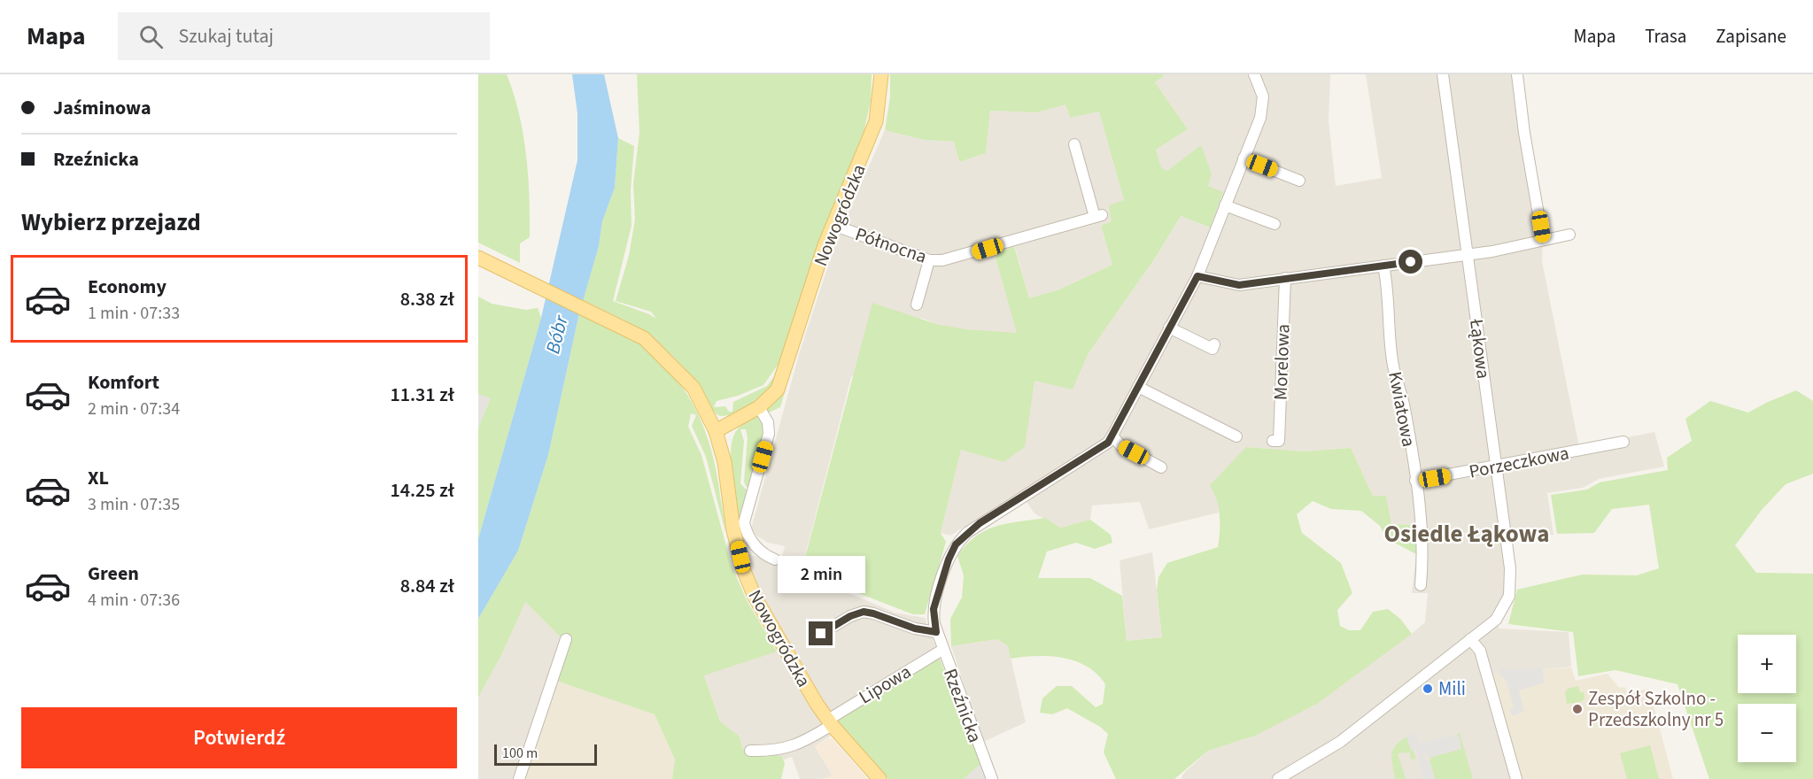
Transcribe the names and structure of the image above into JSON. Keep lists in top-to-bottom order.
{
  "streets": {
    "main road": ["Nowogródzka"],
    "street": [
      "Północna",
      "Łąkowa",
      "Morelowa",
      "Kwiatowa",
      "Porzeczkowa",
      "Lipowa",
      "Rzeźnicka"
    ]
  },
  "crossings": [
    ["Nowogródzka", "Północna"],
    ["Nowogródzka", "Lipowa"],
    ["Łąkowa", "Porzeczkowa"],
    ["Kwiatowa", "Porzeczkowa"],
    ["Lipowa", "Rzeźnicka"]
  ],
  "districts": ["Osiedle Łąkowa"],
  "water": ["Bóbr"],
  "places": ["Mili", "Zespół Szkolno - Przedszkolny nr 5"],
  "scale_bar": "100 m",
  "page": {
    "header": "Mapa",
    "search": "Szukaj tutaj",
    "nav": ["Mapa", "Trasa", "Zapisane"],
    "banner": ["Jaśminowa", "Rzeźnicka"],
    "heading": "Wybierz przejazd",
    "list": [
      {
        "name": "Economy",
        "note": "1 min · 07:33",
        "value": "8.38 zł"
      },
      {
        "name": "Komfort",
        "note": "2 min · 07:34",
        "value": "11.31 zł"
      },
      {
        "name": "XL",
        "note": "3 min · 07:35",
        "value": "14.25 zł"
      },
      {
        "name": "Green",
        "note": "4 min · 07:36",
        "value": "8.84 zł"
      }
    ],
    "bubble": "2 min",
    "map_buttons": ["+", "−"],
    "buttons": "Potwierdź",
    "scale": "100 m"
  }
}
